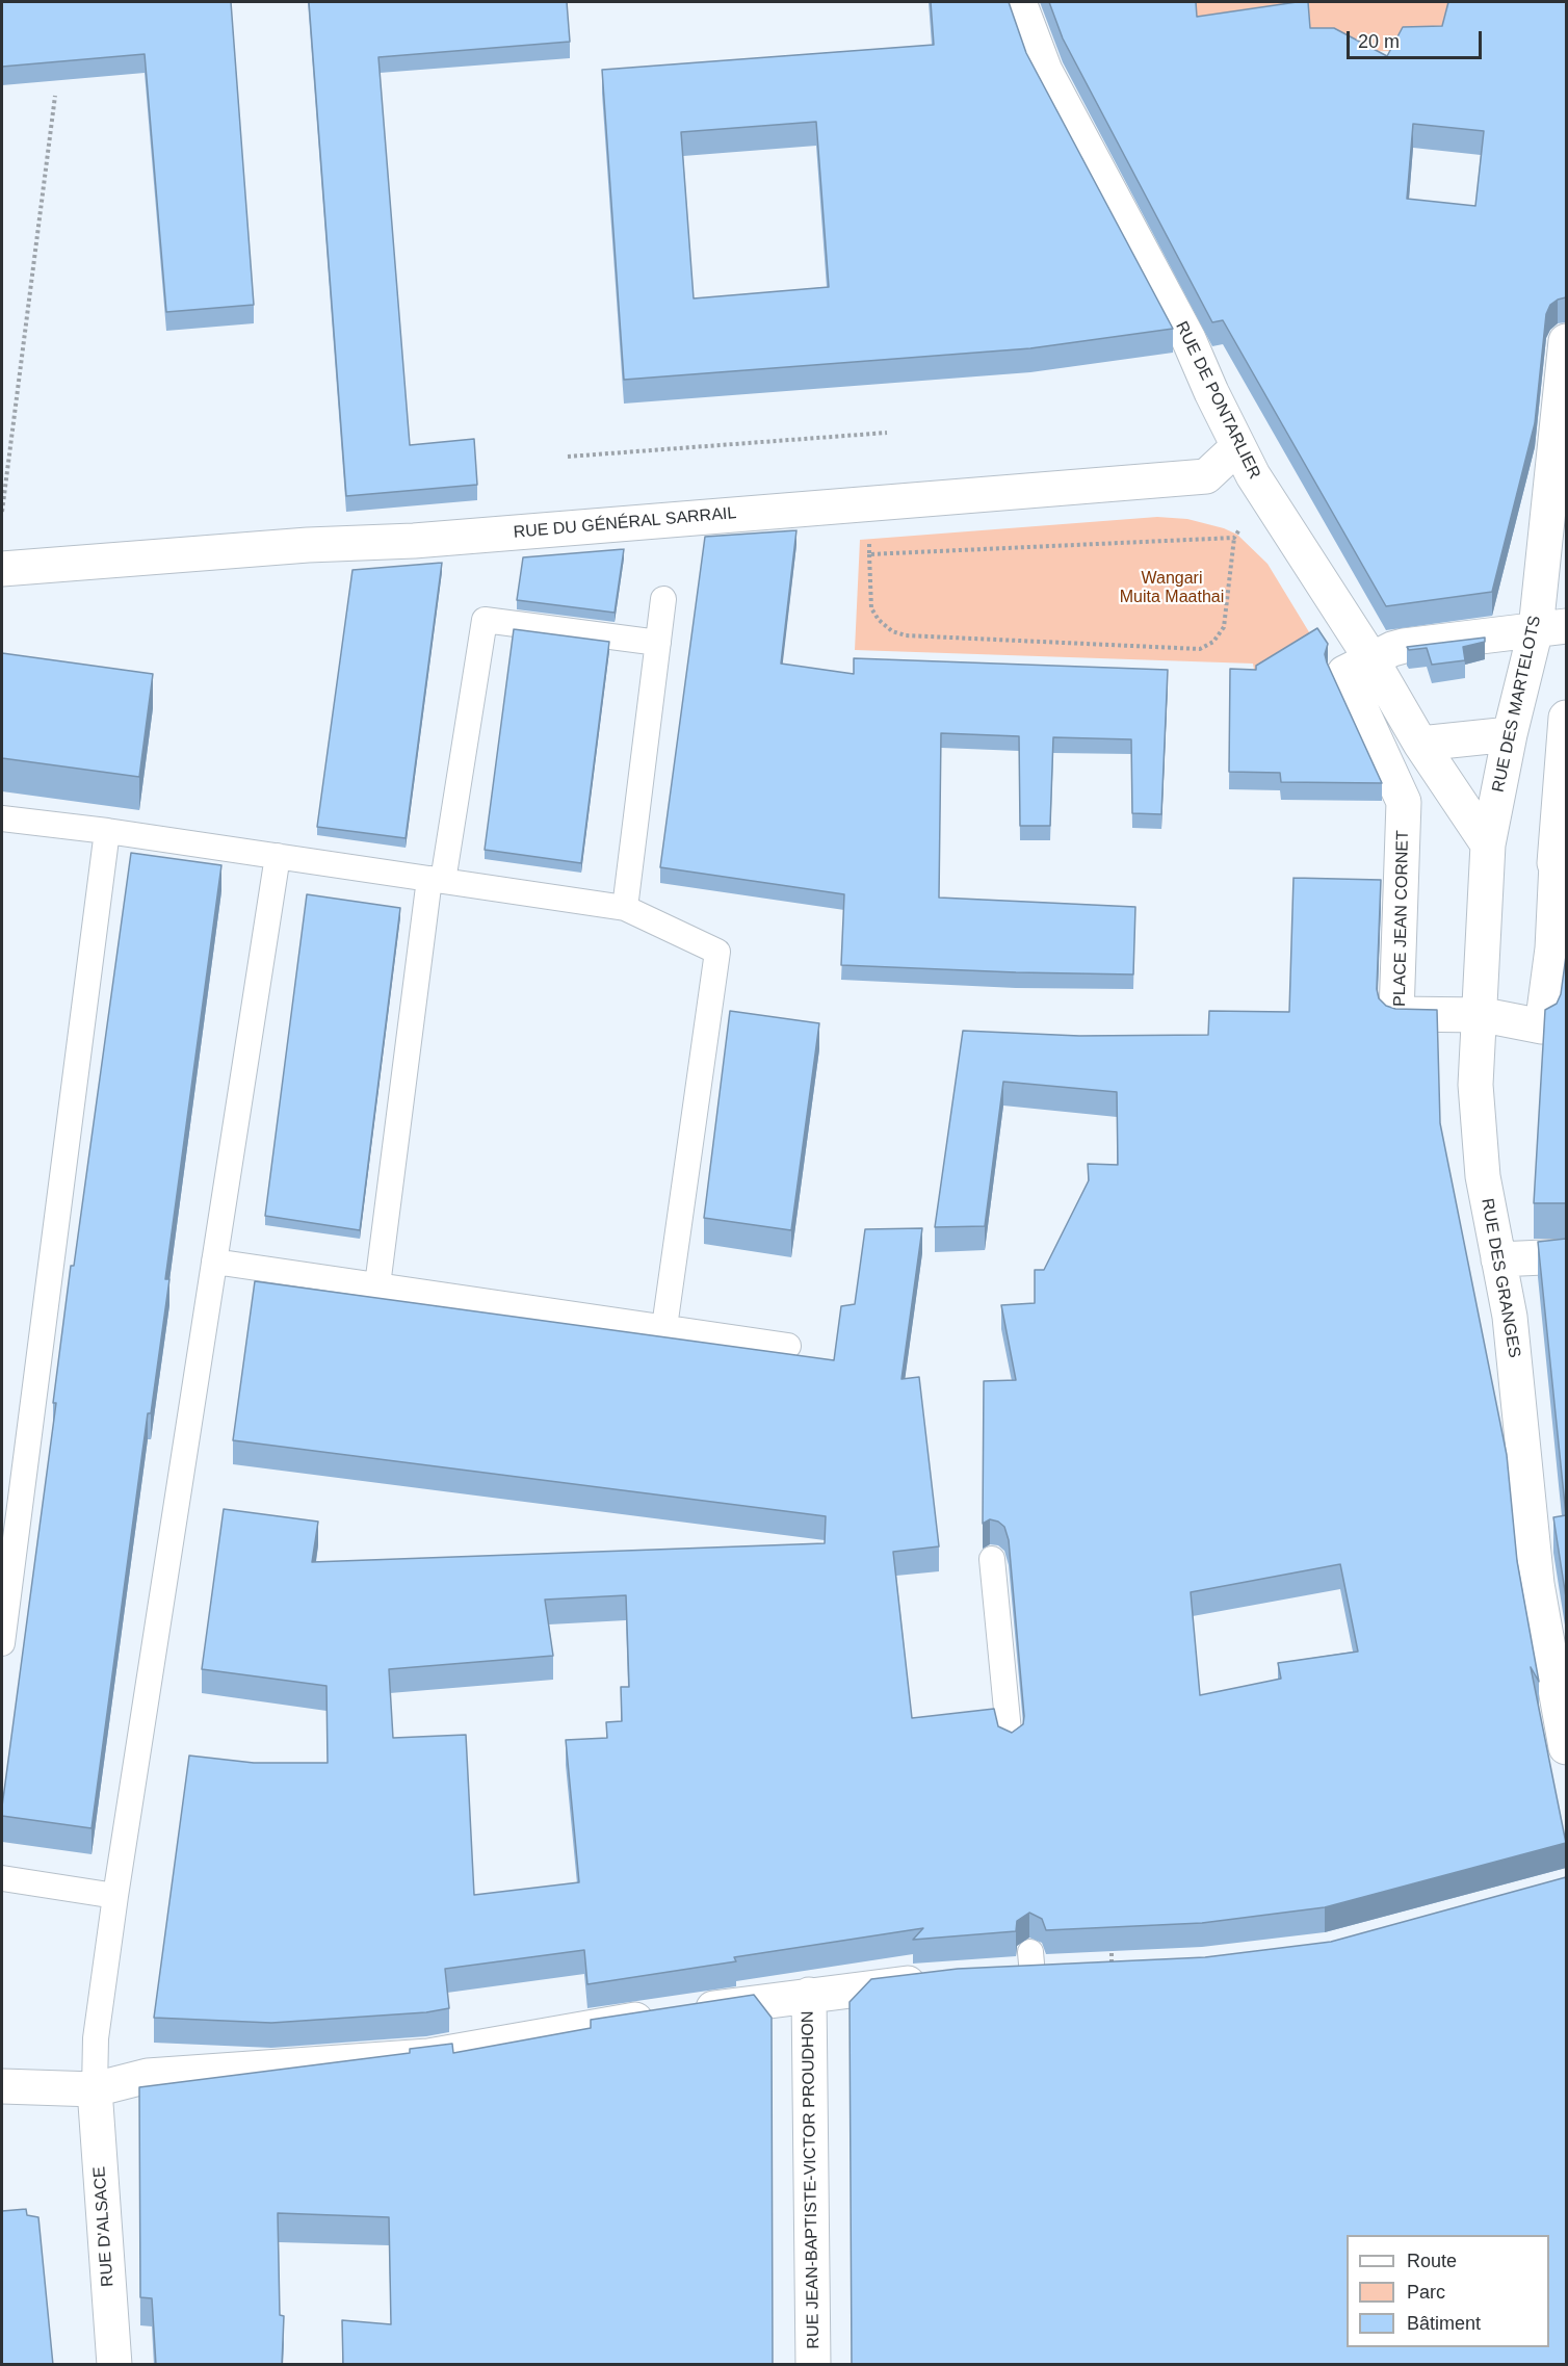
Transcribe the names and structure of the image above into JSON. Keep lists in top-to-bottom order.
{
  "streets": {
    "street": [
      "RUE DE PONTARLIER",
      "RUE DU GÉNÉRAL SARRAIL",
      "RUE DES MARTELOTS",
      "PLACE JEAN CORNET",
      "RUE DES GRANGES",
      "RUE JEAN-BAPTISTE-VICTOR PROUDHON",
      "RUE D'ALSACE"
    ]
  },
  "crossings": [
    ["RUE DE PONTARLIER", "RUE DU GÉNÉRAL SARRAIL"],
    ["RUE DE PONTARLIER", "RUE DES MARTELOTS"],
    ["RUE DE PONTARLIER", "PLACE JEAN CORNET"],
    ["RUE DE PONTARLIER", "RUE DES GRANGES"],
    ["RUE DES MARTELOTS", "PLACE JEAN CORNET"],
    ["RUE DES MARTELOTS", "RUE DES GRANGES"],
    ["PLACE JEAN CORNET", "RUE DES GRANGES"]
  ],
  "parks": ["Wangari Muita Maathai"],
  "legend": ["Route", "Parc", "Bâtiment"],
  "scale_bar": "20 m"
}
